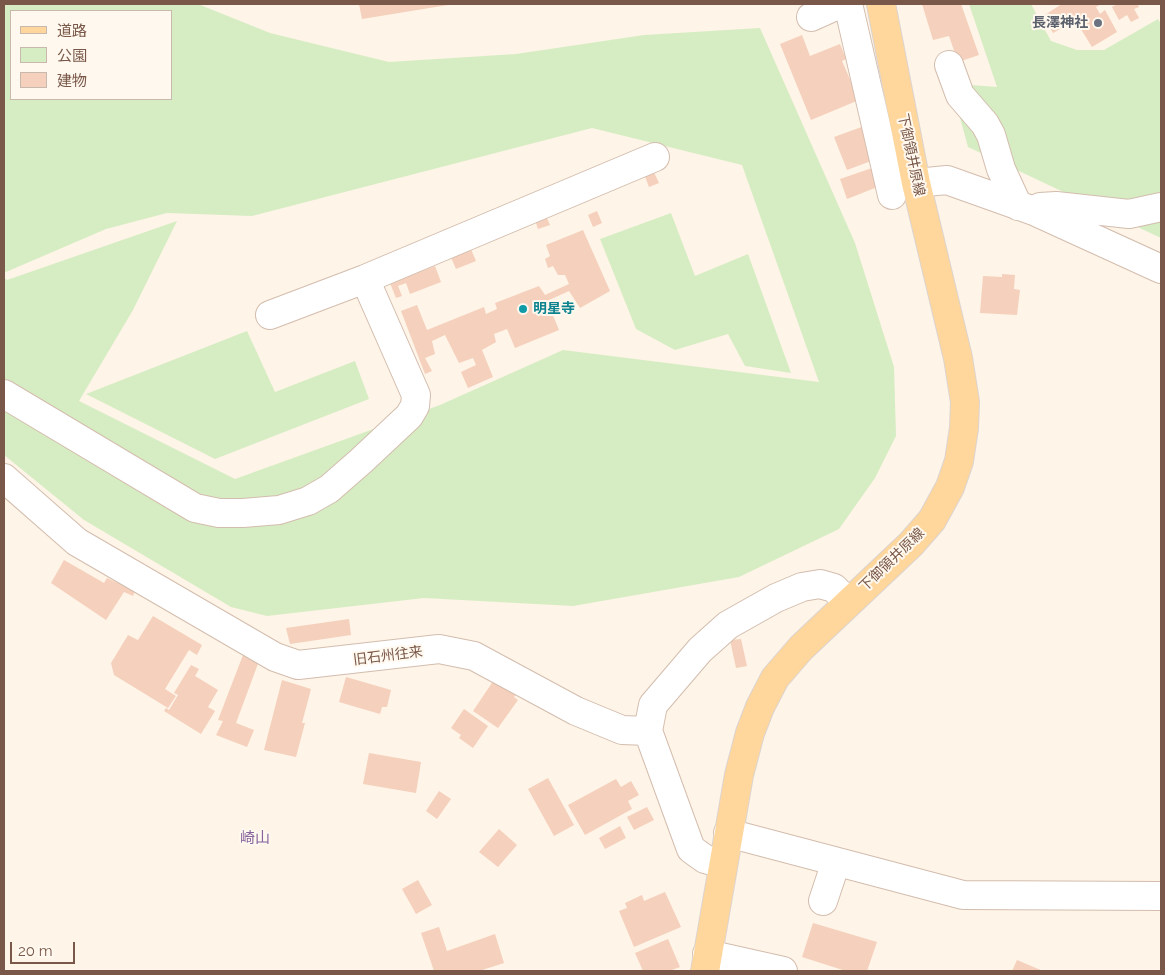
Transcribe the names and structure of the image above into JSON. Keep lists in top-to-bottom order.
{
  "streets": {
    "main road": ["下御領井原線"],
    "street": ["旧石州往来"]
  },
  "districts": ["崎山"],
  "places": ["長澤神社", "明星寺"],
  "legend": ["道路", "公園", "建物"],
  "scale_bar": "20 m"
}
